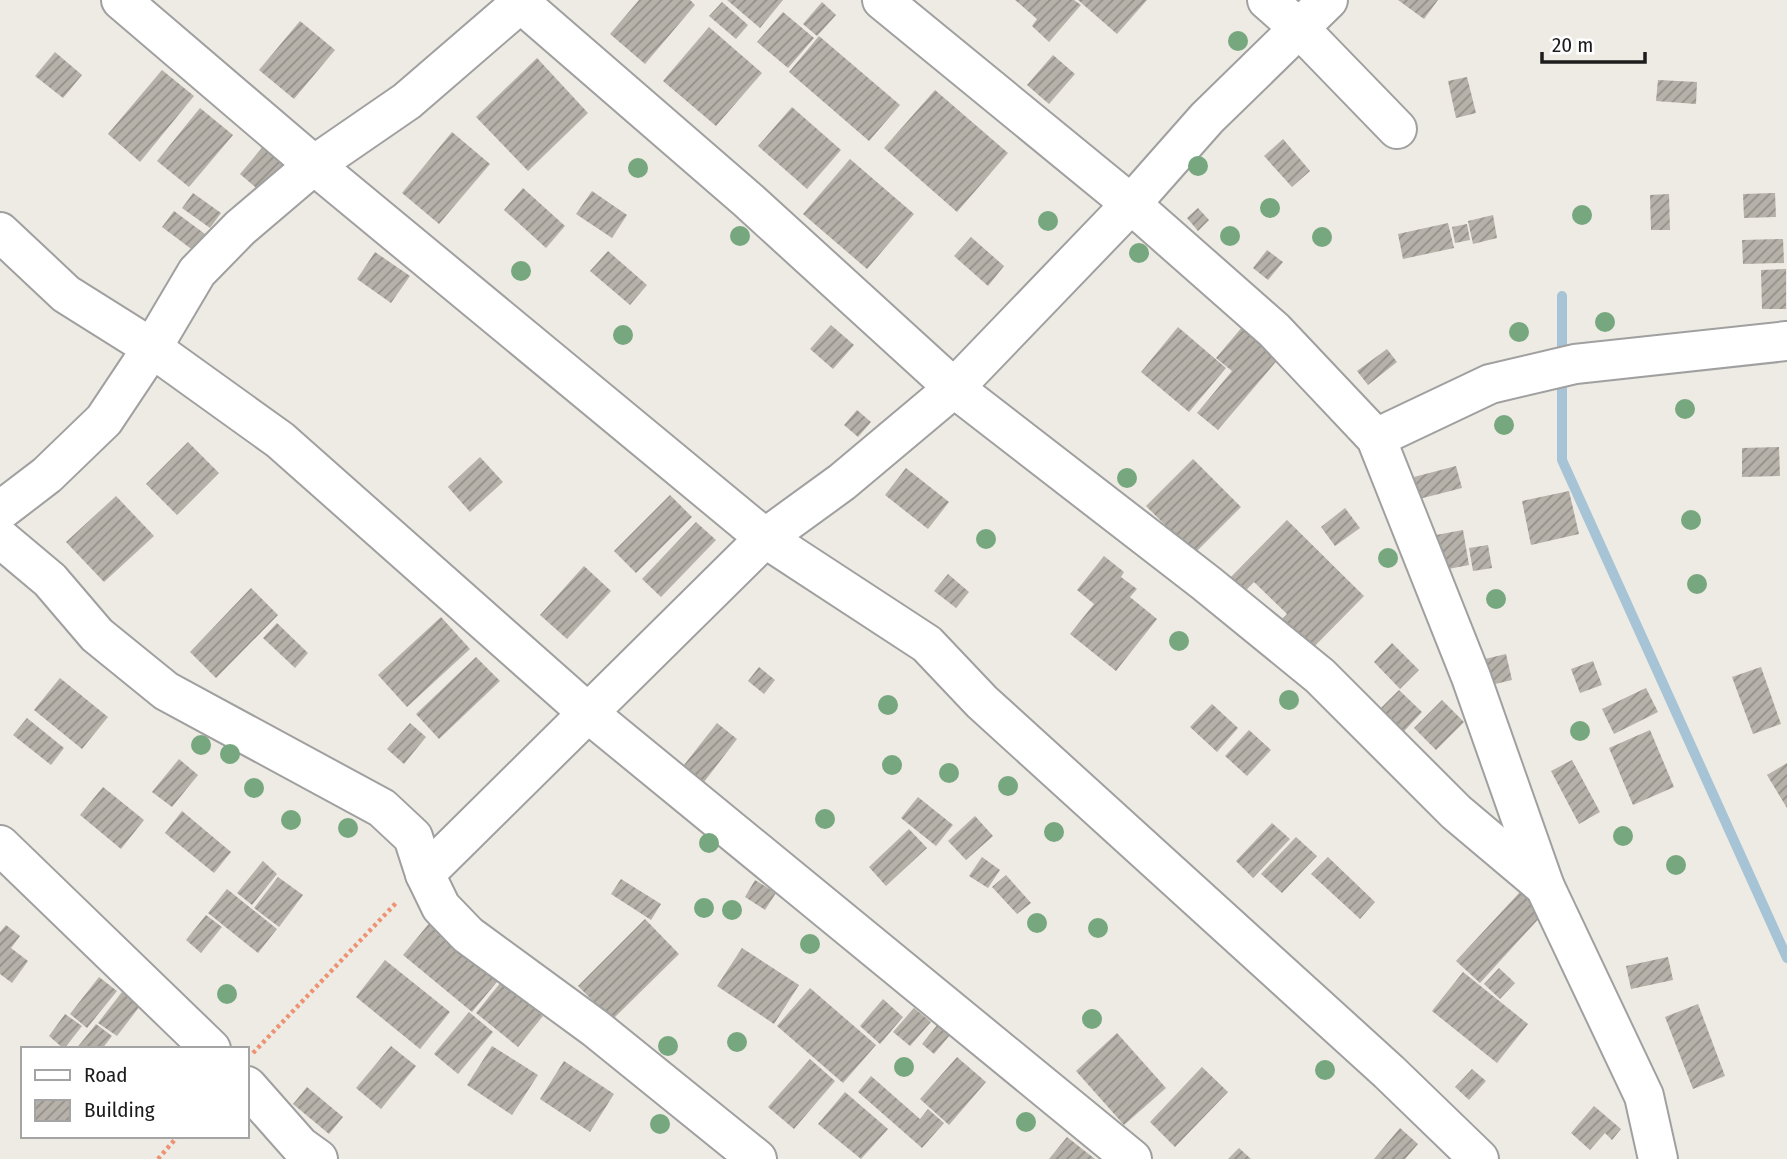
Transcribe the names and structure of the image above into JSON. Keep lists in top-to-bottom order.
{
  "legend": ["Road", "Building"],
  "scale_bar": "20 m"
}
